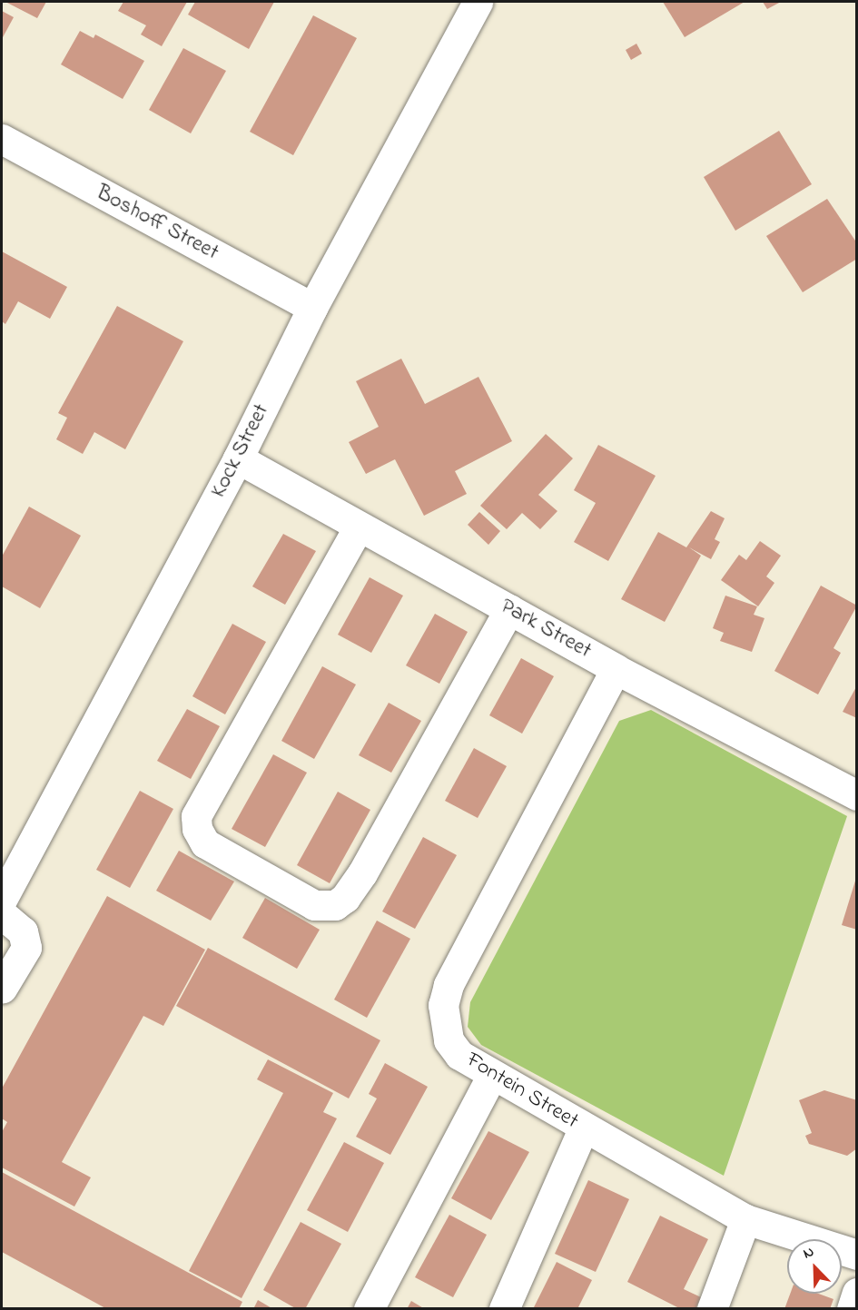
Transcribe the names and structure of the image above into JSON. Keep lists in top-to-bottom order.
{
  "streets": {
    "street": [
      "Boshoff Street",
      "Kock Street",
      "Park Street",
      "Fontein Street"
    ]
  },
  "crossings": [
    ["Boshoff Street", "Kock Street"],
    ["Kock Street", "Park Street"],
    ["Park Street", "Fontein Street"]
  ],
  "north": "top left"
}
